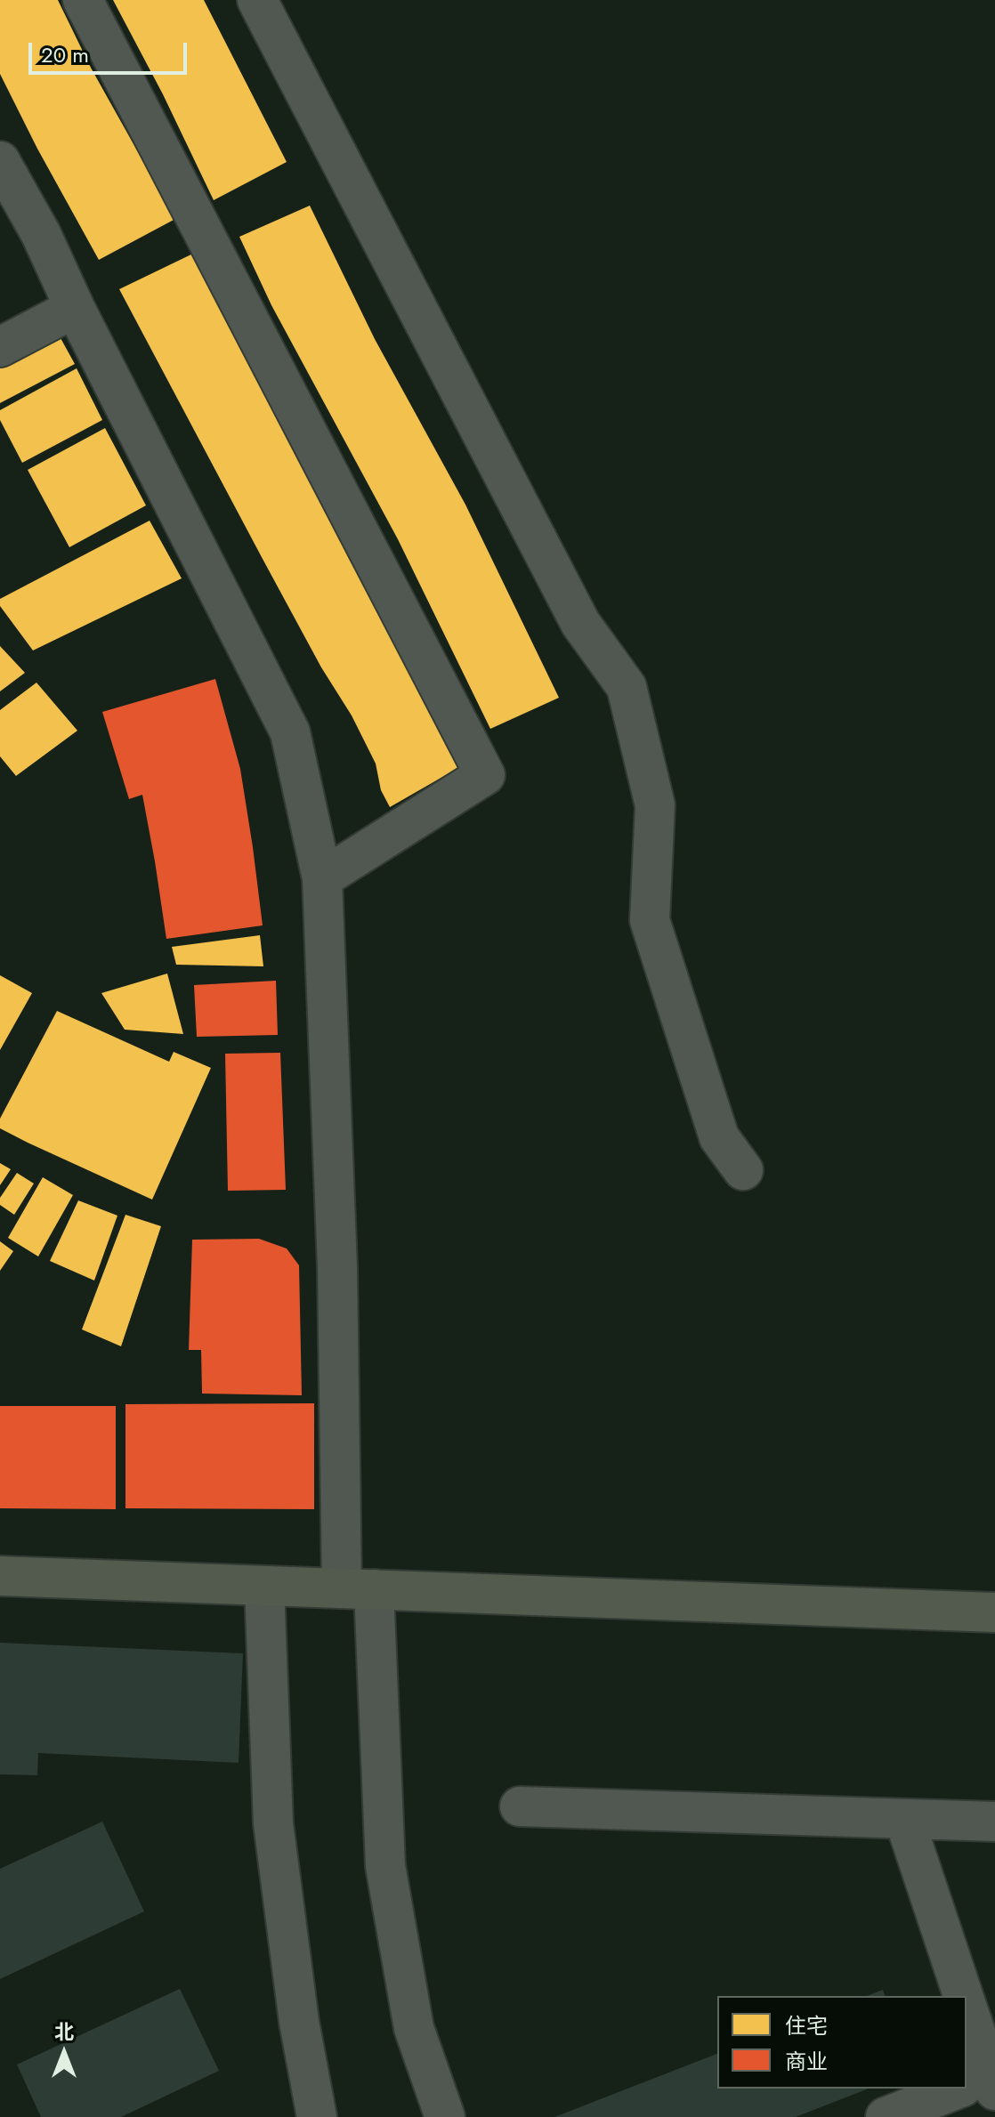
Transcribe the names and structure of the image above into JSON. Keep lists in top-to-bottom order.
{
  "legend": ["住宅", "商业"],
  "scale_bar": "20 m",
  "north": "top"
}
